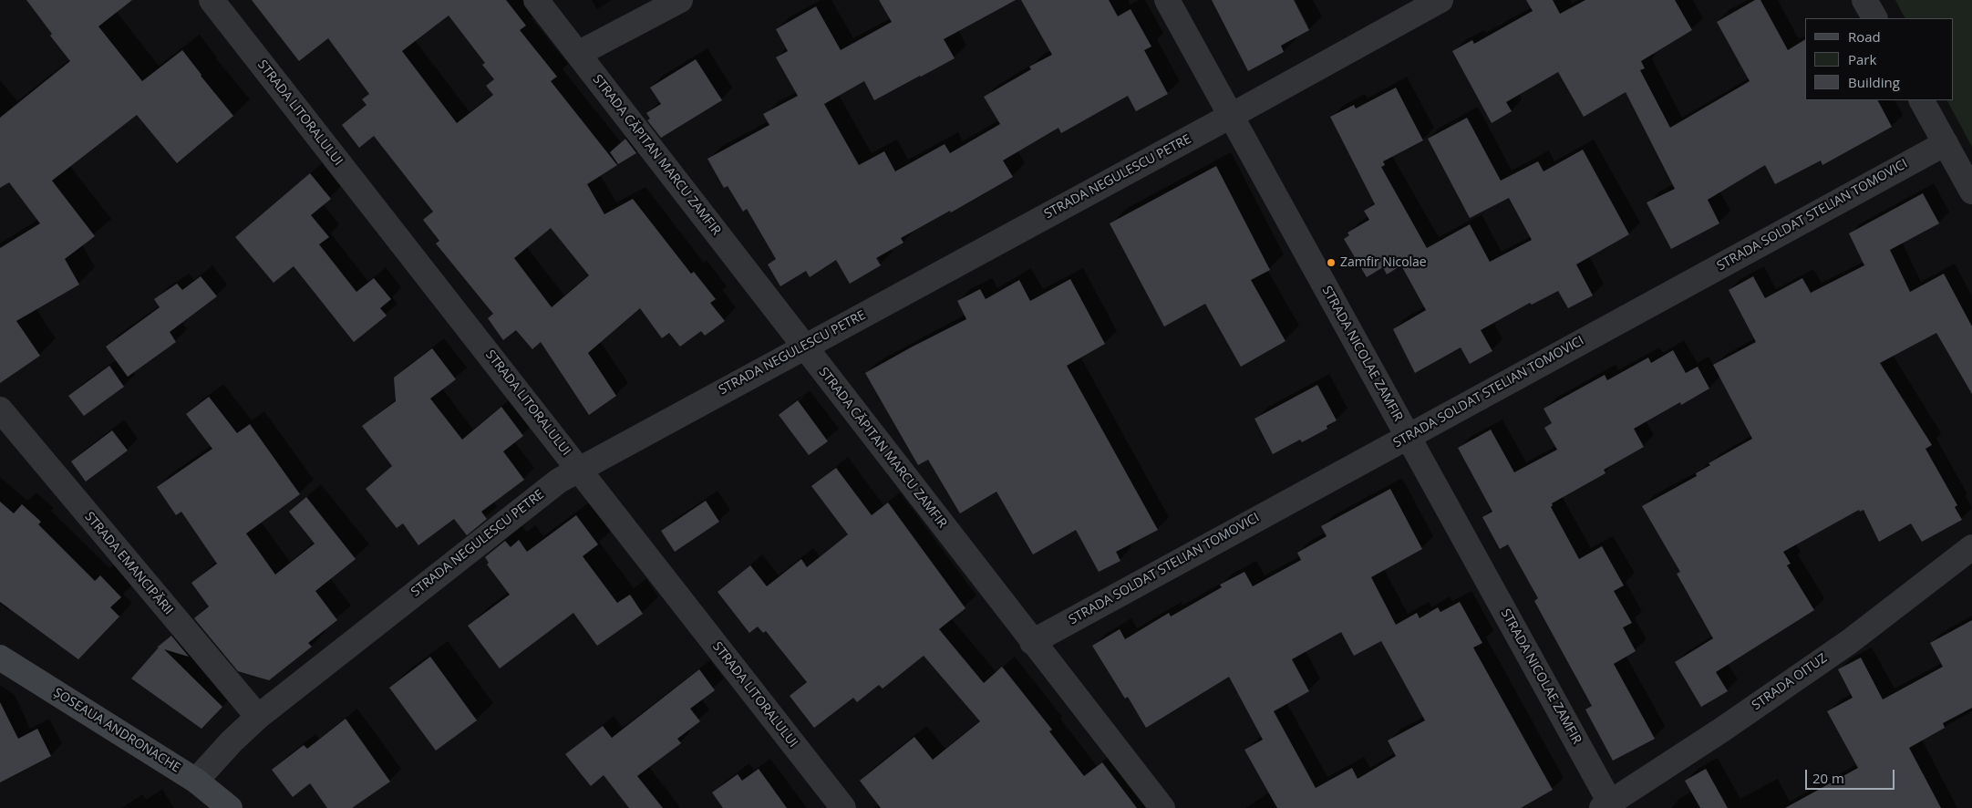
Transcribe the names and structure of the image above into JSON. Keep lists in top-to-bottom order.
{
  "streets": {
    "main road": ["ȘOSEAUA ANDRONACHE"],
    "street": [
      "STRADA LITORALULUI",
      "STRADA CĂPITAN MARCU ZAMFIR",
      "STRADA NEGULESCU PETRE",
      "STRADA SOLDAT STELIAN TOMOVICI",
      "STRADA NICOLAE ZAMFIR",
      "STRADA EMANCIPĂRII",
      "STRADA OITUZ"
    ]
  },
  "crossings": [
    ["STRADA LITORALULUI", "STRADA NEGULESCU PETRE"],
    ["STRADA CĂPITAN MARCU ZAMFIR", "STRADA NEGULESCU PETRE"],
    ["STRADA CĂPITAN MARCU ZAMFIR", "STRADA SOLDAT STELIAN TOMOVICI"],
    ["STRADA NEGULESCU PETRE", "STRADA NICOLAE ZAMFIR"],
    ["STRADA NEGULESCU PETRE", "STRADA EMANCIPĂRII"],
    ["STRADA NEGULESCU PETRE", "ȘOSEAUA ANDRONACHE"],
    ["STRADA SOLDAT STELIAN TOMOVICI", "STRADA NICOLAE ZAMFIR"],
    ["STRADA NICOLAE ZAMFIR", "STRADA OITUZ"]
  ],
  "places": ["Zamfir Nicolae"],
  "legend": ["Road", "Park", "Building"],
  "scale_bar": "20 m"
}
